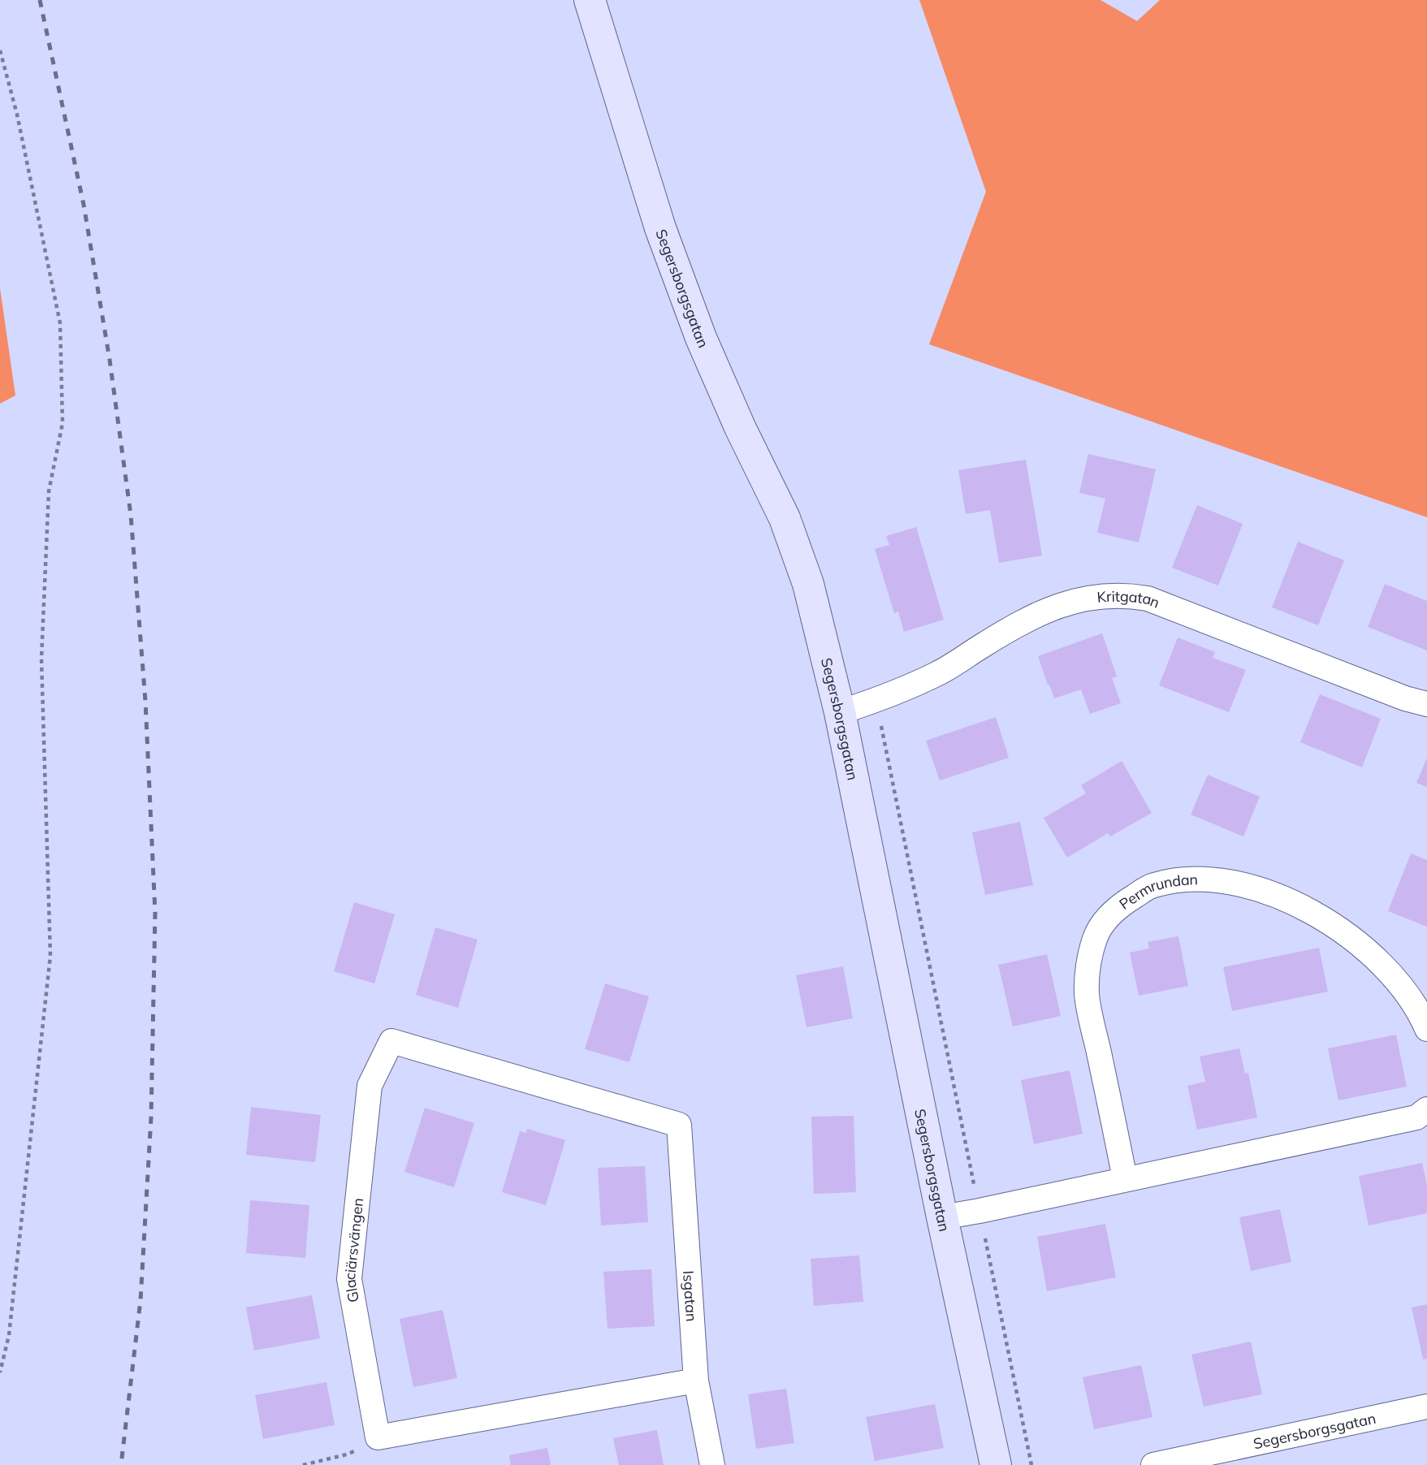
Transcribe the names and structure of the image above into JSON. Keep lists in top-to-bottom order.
{
  "streets": {
    "street": [
      "Segersborgsgatan",
      "Kritgatan",
      "Permrundan",
      "Glaciärsvängen",
      "Isgatan"
    ]
  },
  "crossings": [
    ["Segersborgsgatan", "Kritgatan"],
    ["Glaciärsvängen", "Isgatan"]
  ]
}
